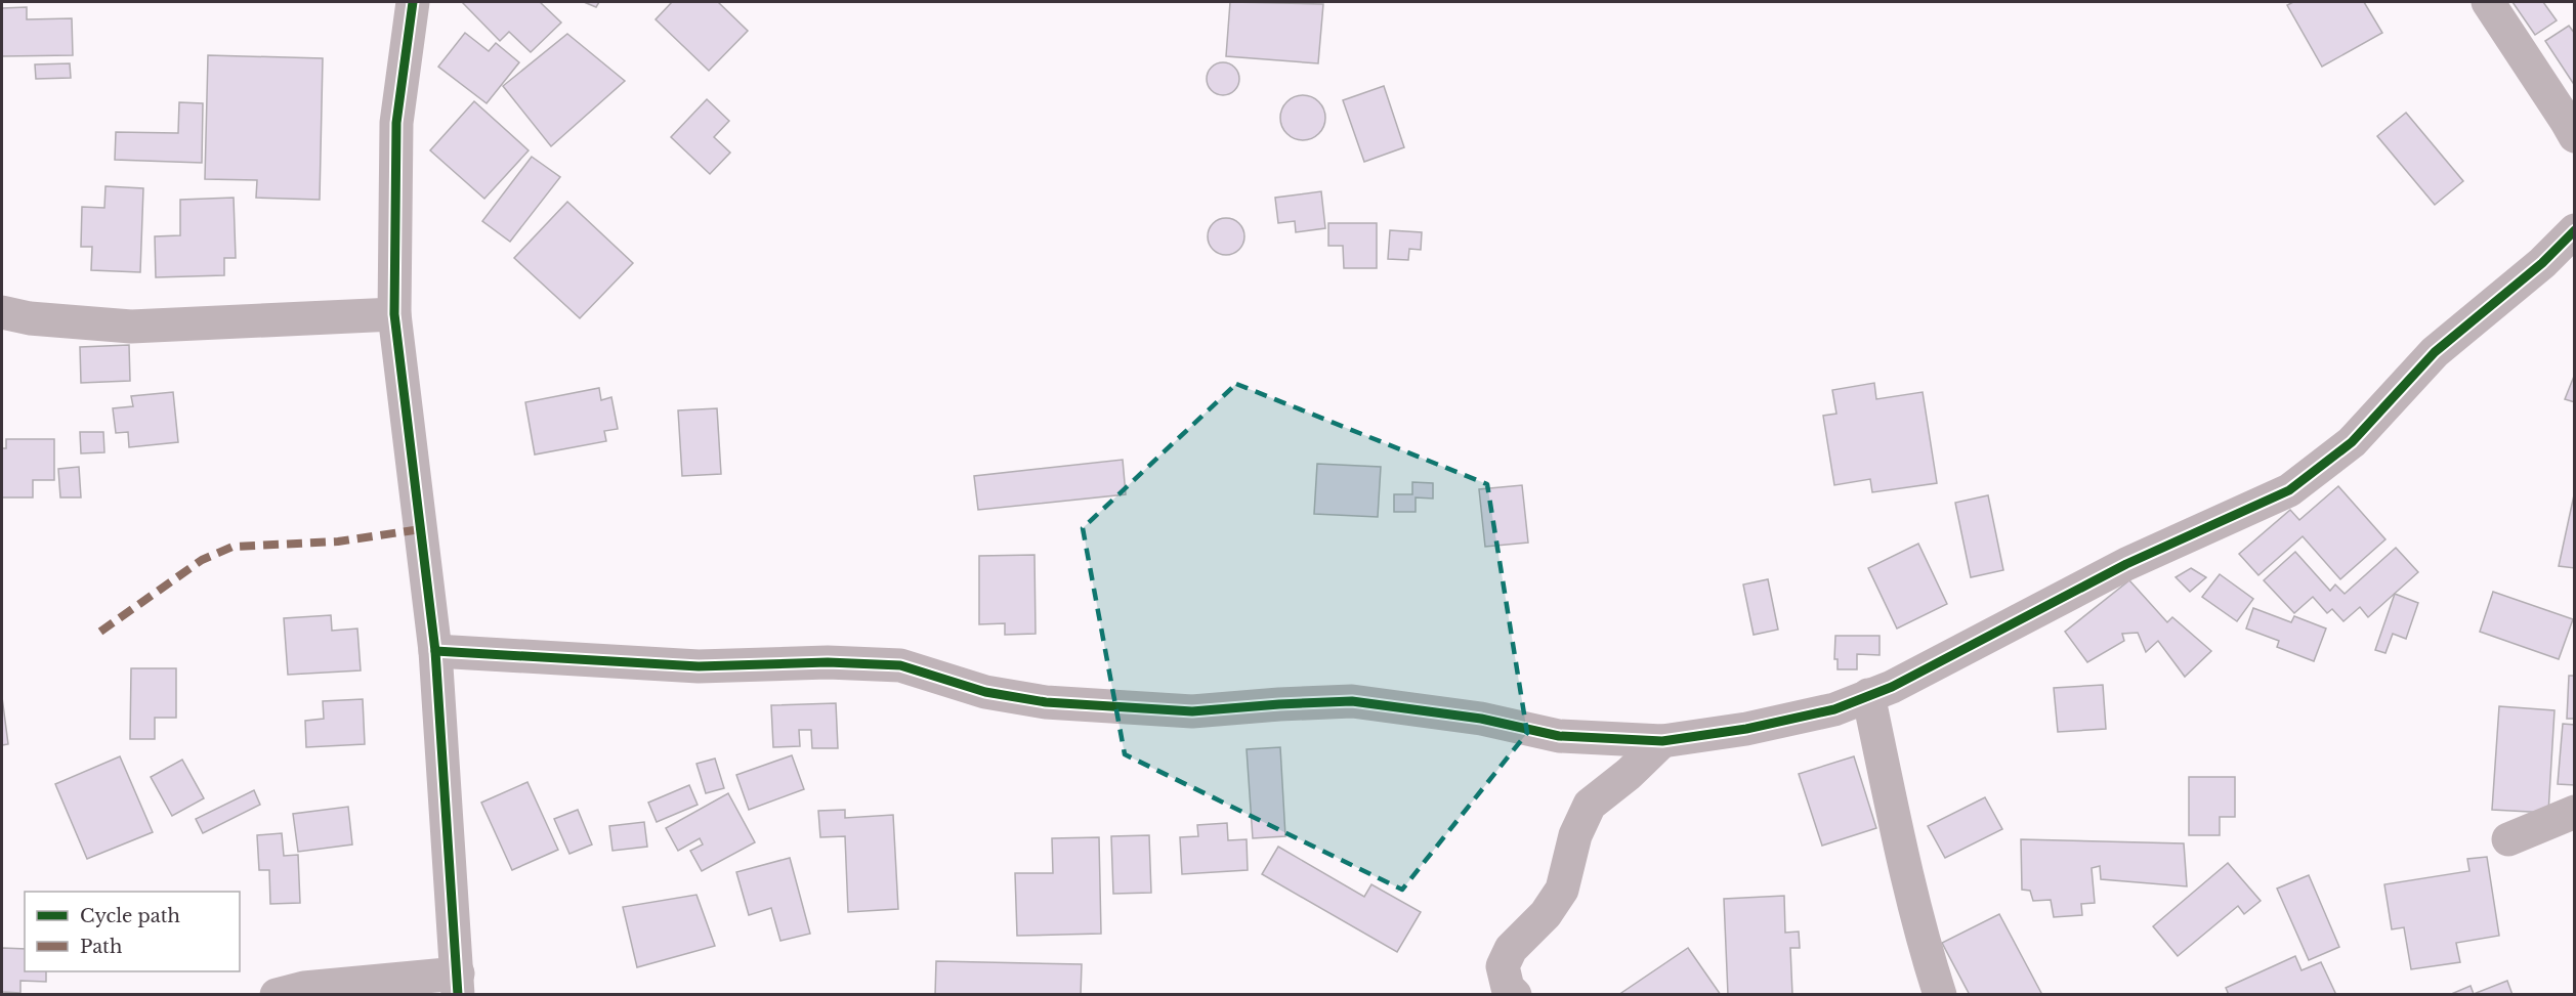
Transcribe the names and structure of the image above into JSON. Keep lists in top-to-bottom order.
{
  "legend": ["Cycle path", "Path"]
}
